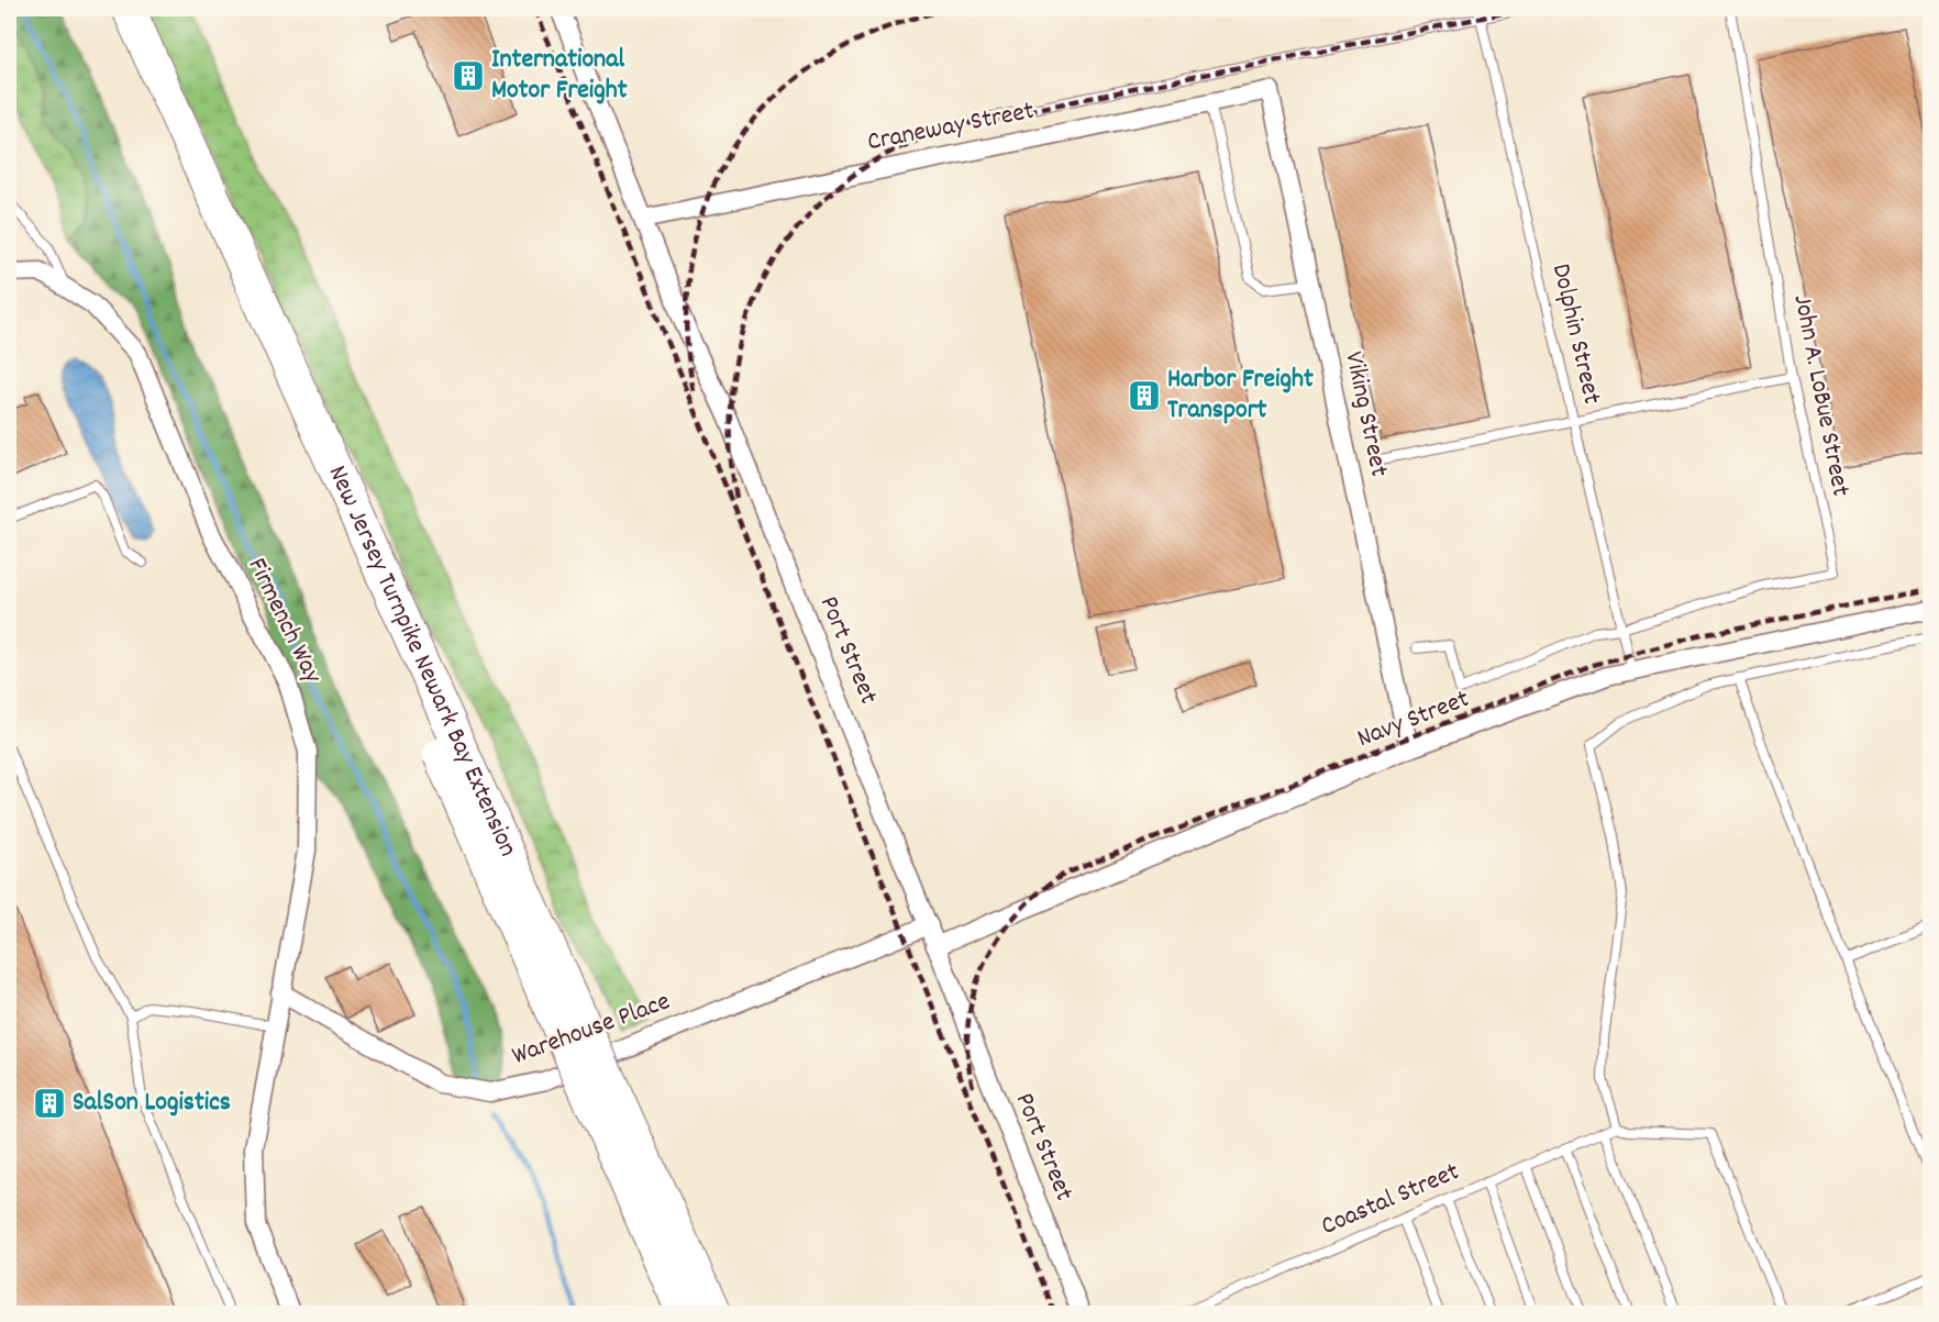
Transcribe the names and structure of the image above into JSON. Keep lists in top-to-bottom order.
{
  "streets": {
    "highway": ["New Jersey Turnpike Newark Bay Extension"],
    "street": [
      "Craneway Street",
      "Viking Street",
      "Firmench Way",
      "Port Street",
      "Navy Street",
      "Warehouse Place"
    ],
    "lane": ["Dolphin Street", "John A. LoBue Street", "Coastal Street"]
  },
  "crossings": [
    ["Craneway Street", "Dolphin Street"],
    ["Craneway Street", "Viking Street"],
    ["Craneway Street", "Port Street"],
    ["Dolphin Street", "John A. LoBue Street"],
    ["Dolphin Street", "Navy Street"],
    ["Viking Street", "Navy Street"],
    ["Firmench Way", "Warehouse Place"],
    ["Port Street", "Navy Street"],
    ["Port Street", "Warehouse Place"]
  ],
  "places": {
    "building": ["International Motor Freight", "Harbor Freight Transport", "SalSon Logistics"]
  }
}
